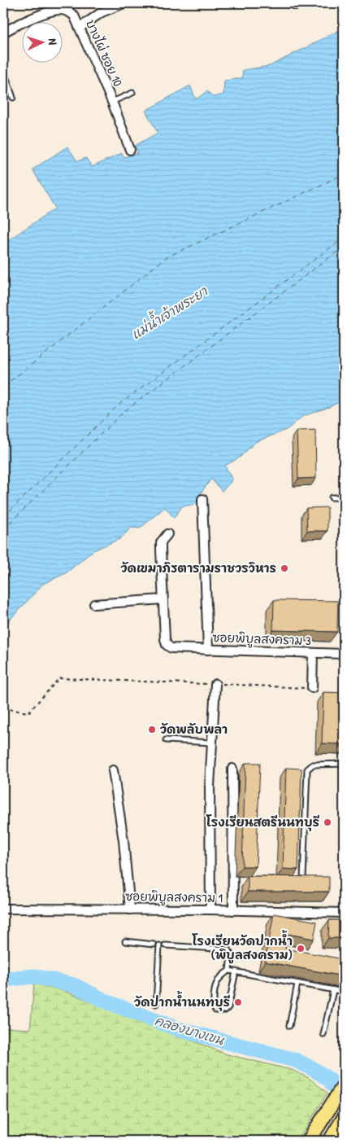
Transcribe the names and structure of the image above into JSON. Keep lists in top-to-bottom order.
{
  "streets": {
    "street": ["บางไผ่ ซอย 10", "ซอยพิบูลสงคราม 3", "ซอยพิบูลสงคราม 1"]
  },
  "water": ["แม่น้ำเจ้าพระยา", "คลองบางเขน"],
  "places": [
    "วัดเขมาภิรตารามราชวรวิหาร",
    "วัดพลับพลา",
    "โรงเรียนสตรีนนทบุรี",
    "โรงเรียนวัดปากน้ำ (พิบูลสงคราม)",
    "วัดปากน้ำนนทบุรี"
  ],
  "north": "right"
}
